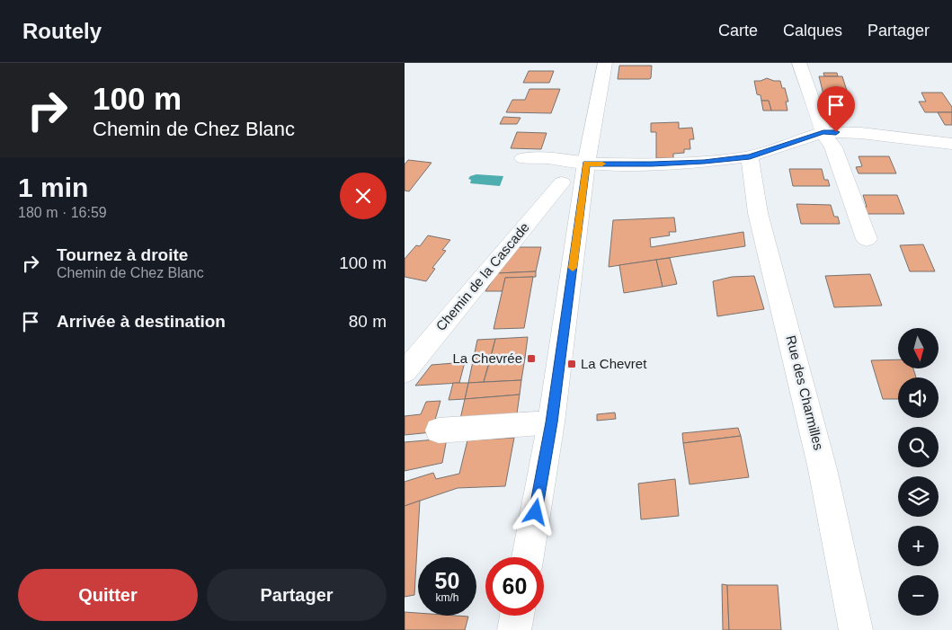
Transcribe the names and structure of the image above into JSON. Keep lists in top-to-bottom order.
{
  "streets": {
    "street": ["Chemin de la Cascade", "Rue des Charmilles"]
  },
  "places": {
    "transit": ["La Chevrée", "La Chevret"]
  },
  "north": "bottom",
  "page": {
    "header": "Routely",
    "nav": ["Carte", "Calques", "Partager"],
    "turn": ["100 m", "Chemin de Chez Blanc"],
    "heading": ["1 min", "180 m · 16:59"],
    "list": [
      {
        "name": "Tournez à droite",
        "note": "Chemin de Chez Blanc",
        "value": "100 m"
      },
      {
        "name": "Arrivée à destination",
        "value": "80 m"
      }
    ],
    "map_buttons": ["+", "−"],
    "speed": "50 km/h",
    "limit": "60",
    "buttons": ["Quitter", "Partager"]
  }
}
